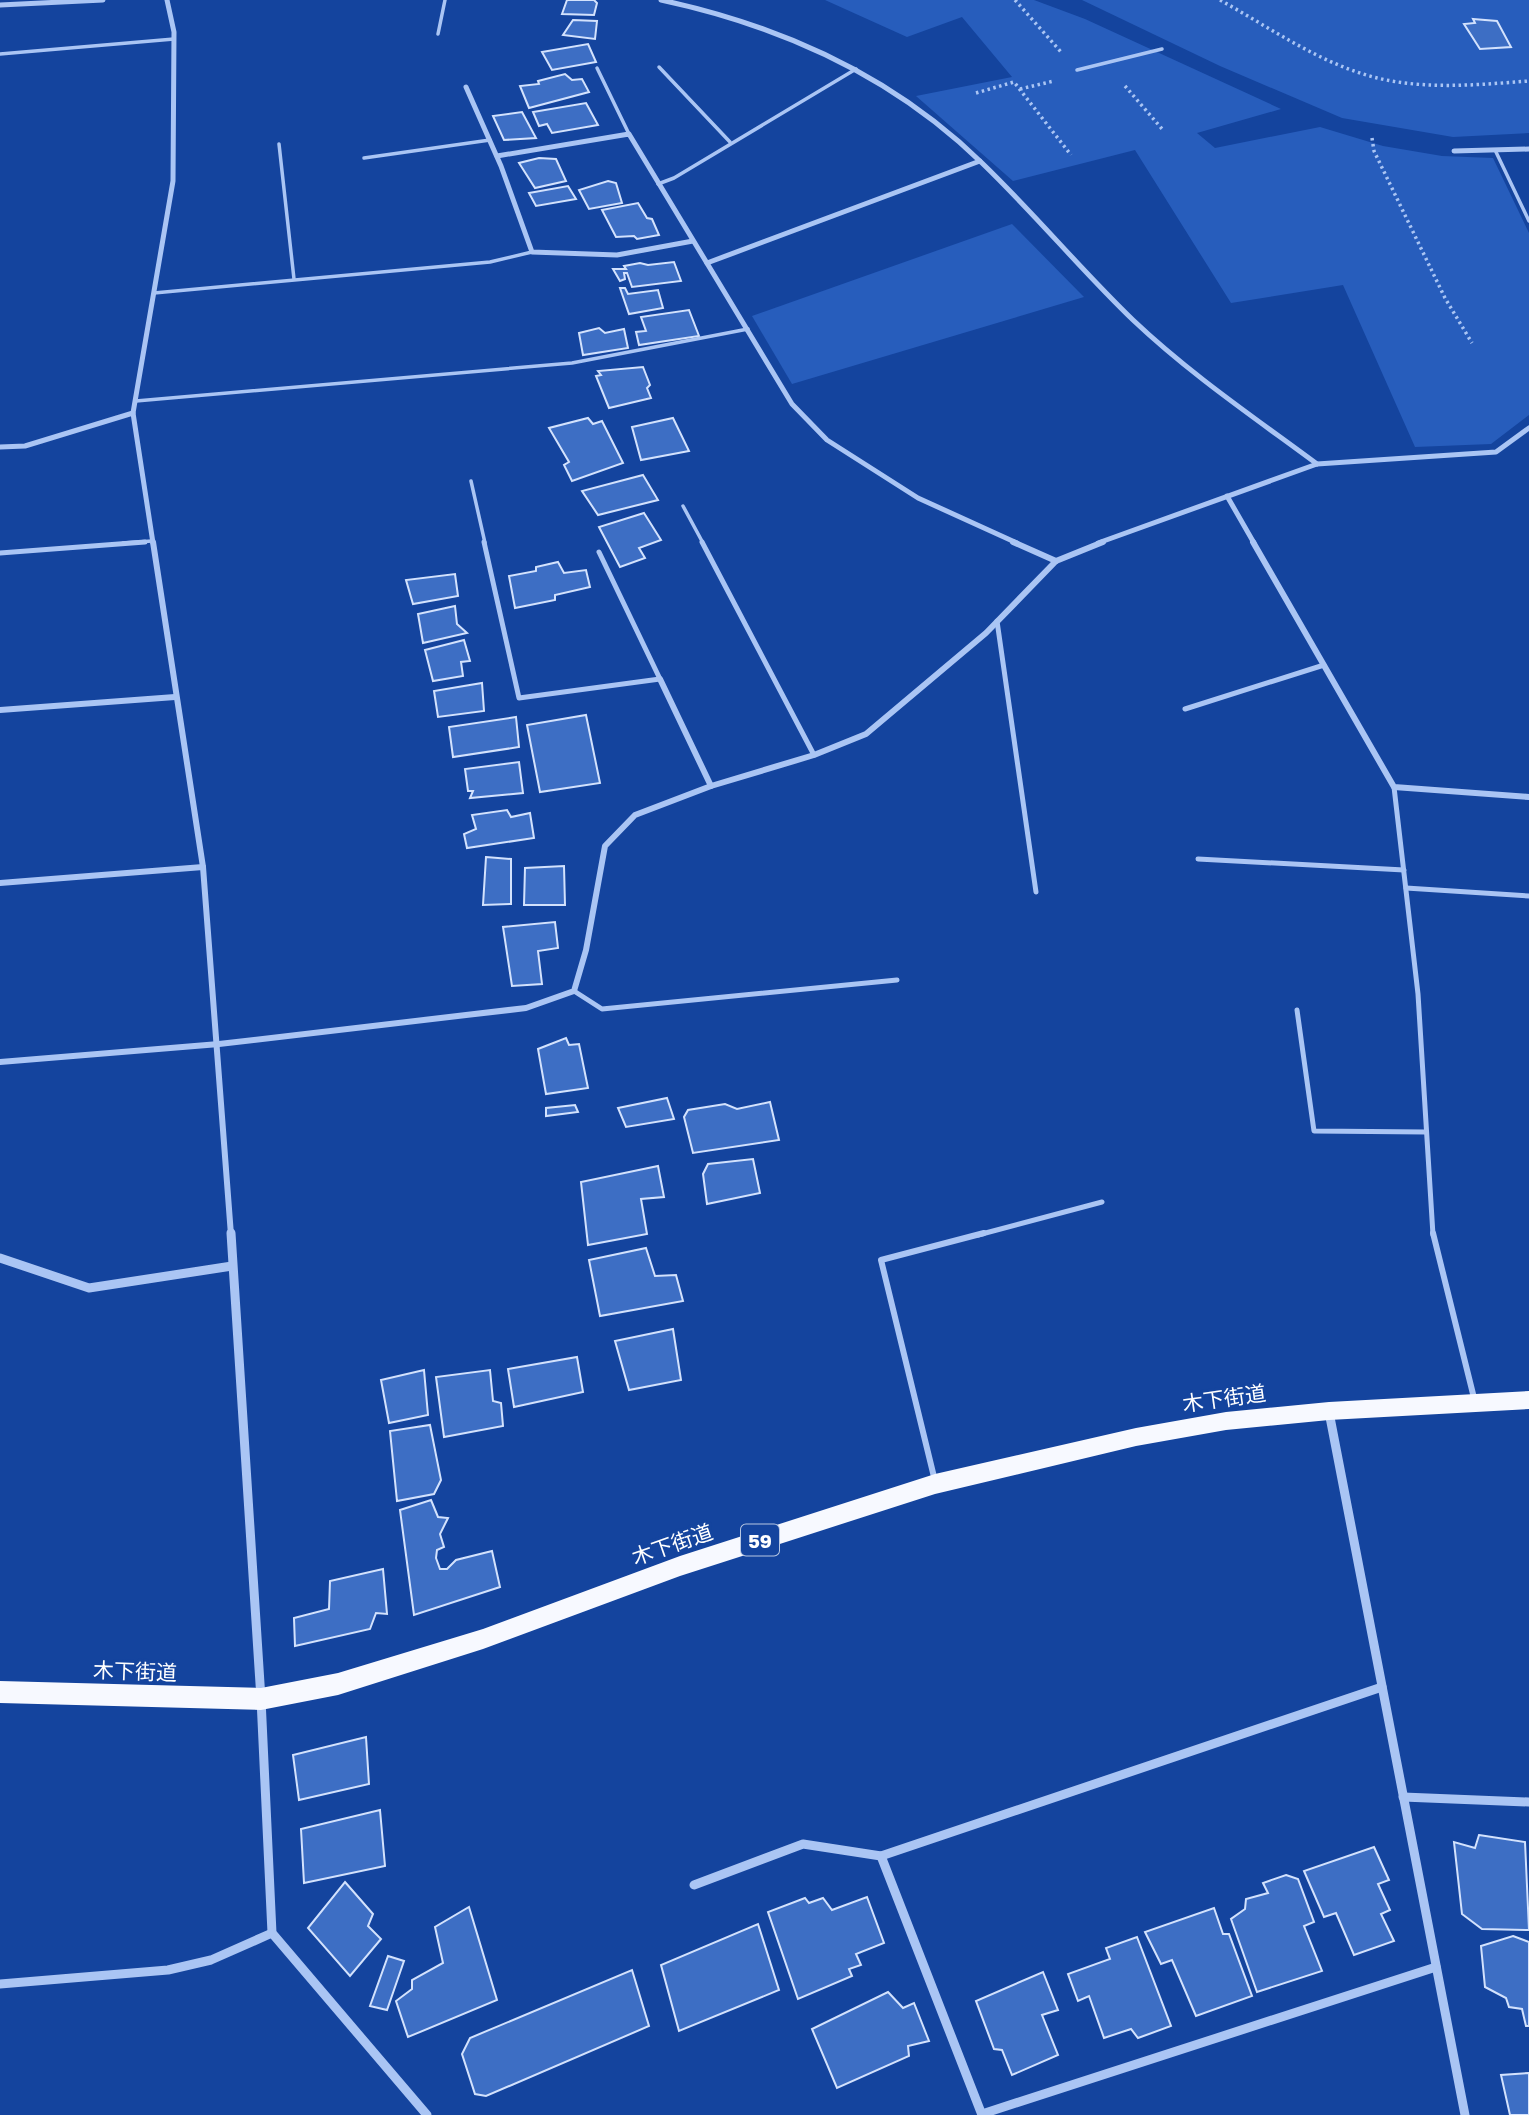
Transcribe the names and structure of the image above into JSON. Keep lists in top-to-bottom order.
{
  "streets": {
    "main road": ["木下街道", "59"]
  }
}
